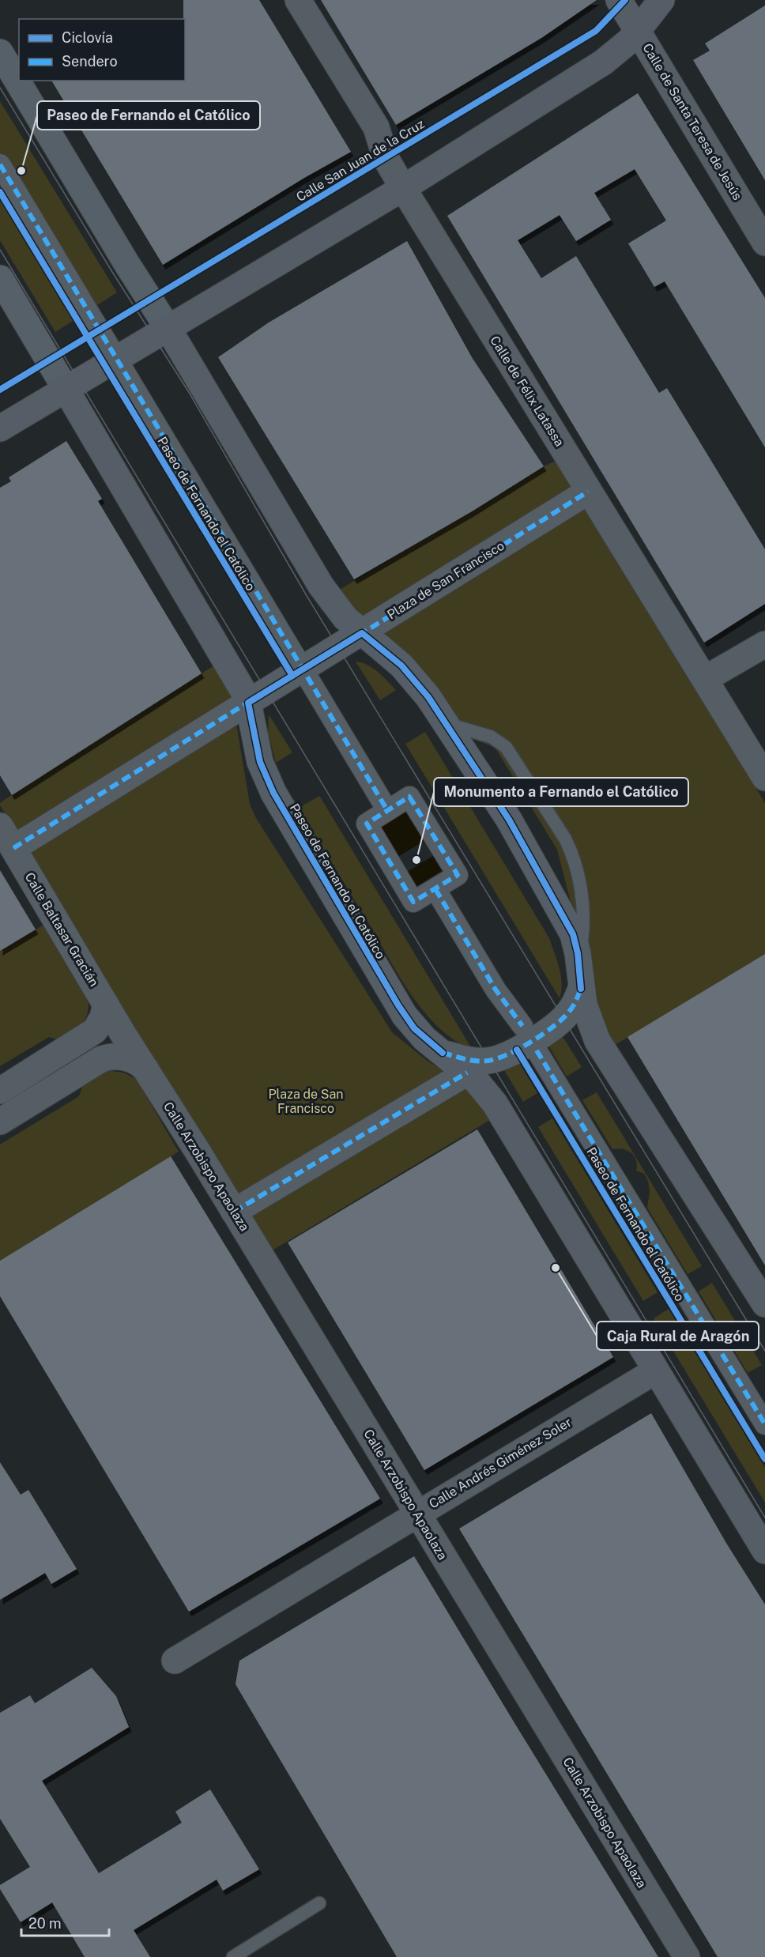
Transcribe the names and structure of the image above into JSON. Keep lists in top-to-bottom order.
{
  "streets": {
    "main road": ["Paseo de Fernando el Católico"],
    "street": [
      "Calle de Santa Teresa de Jesús",
      "Calle de Félix Latassa",
      "Plaza de San Francisco",
      "Calle Baltasar Gracián",
      "Calle Arzobispo Apaolaza",
      "Calle Andrés Giménez Soler"
    ],
    "cycle path": ["Calle San Juan de la Cruz"]
  },
  "crossings": [
    ["Calle de Félix Latassa", "Plaza de San Francisco"],
    ["Paseo de Fernando el Católico", "Plaza de San Francisco"],
    ["Paseo de Fernando el Católico", "Calle Andrés Giménez Soler"],
    ["Plaza de San Francisco", "Calle Baltasar Gracián"],
    ["Calle Baltasar Gracián", "Calle Arzobispo Apaolaza"],
    ["Calle Arzobispo Apaolaza", "Calle Andrés Giménez Soler"]
  ],
  "parks": ["Plaza de San Francisco"],
  "places": ["Paseo de Fernando el Católico", "Monumento a Fernando el Católico", "Caja Rural de Aragón"],
  "legend": ["Ciclovía", "Sendero"],
  "scale_bar": "20 m"
}
